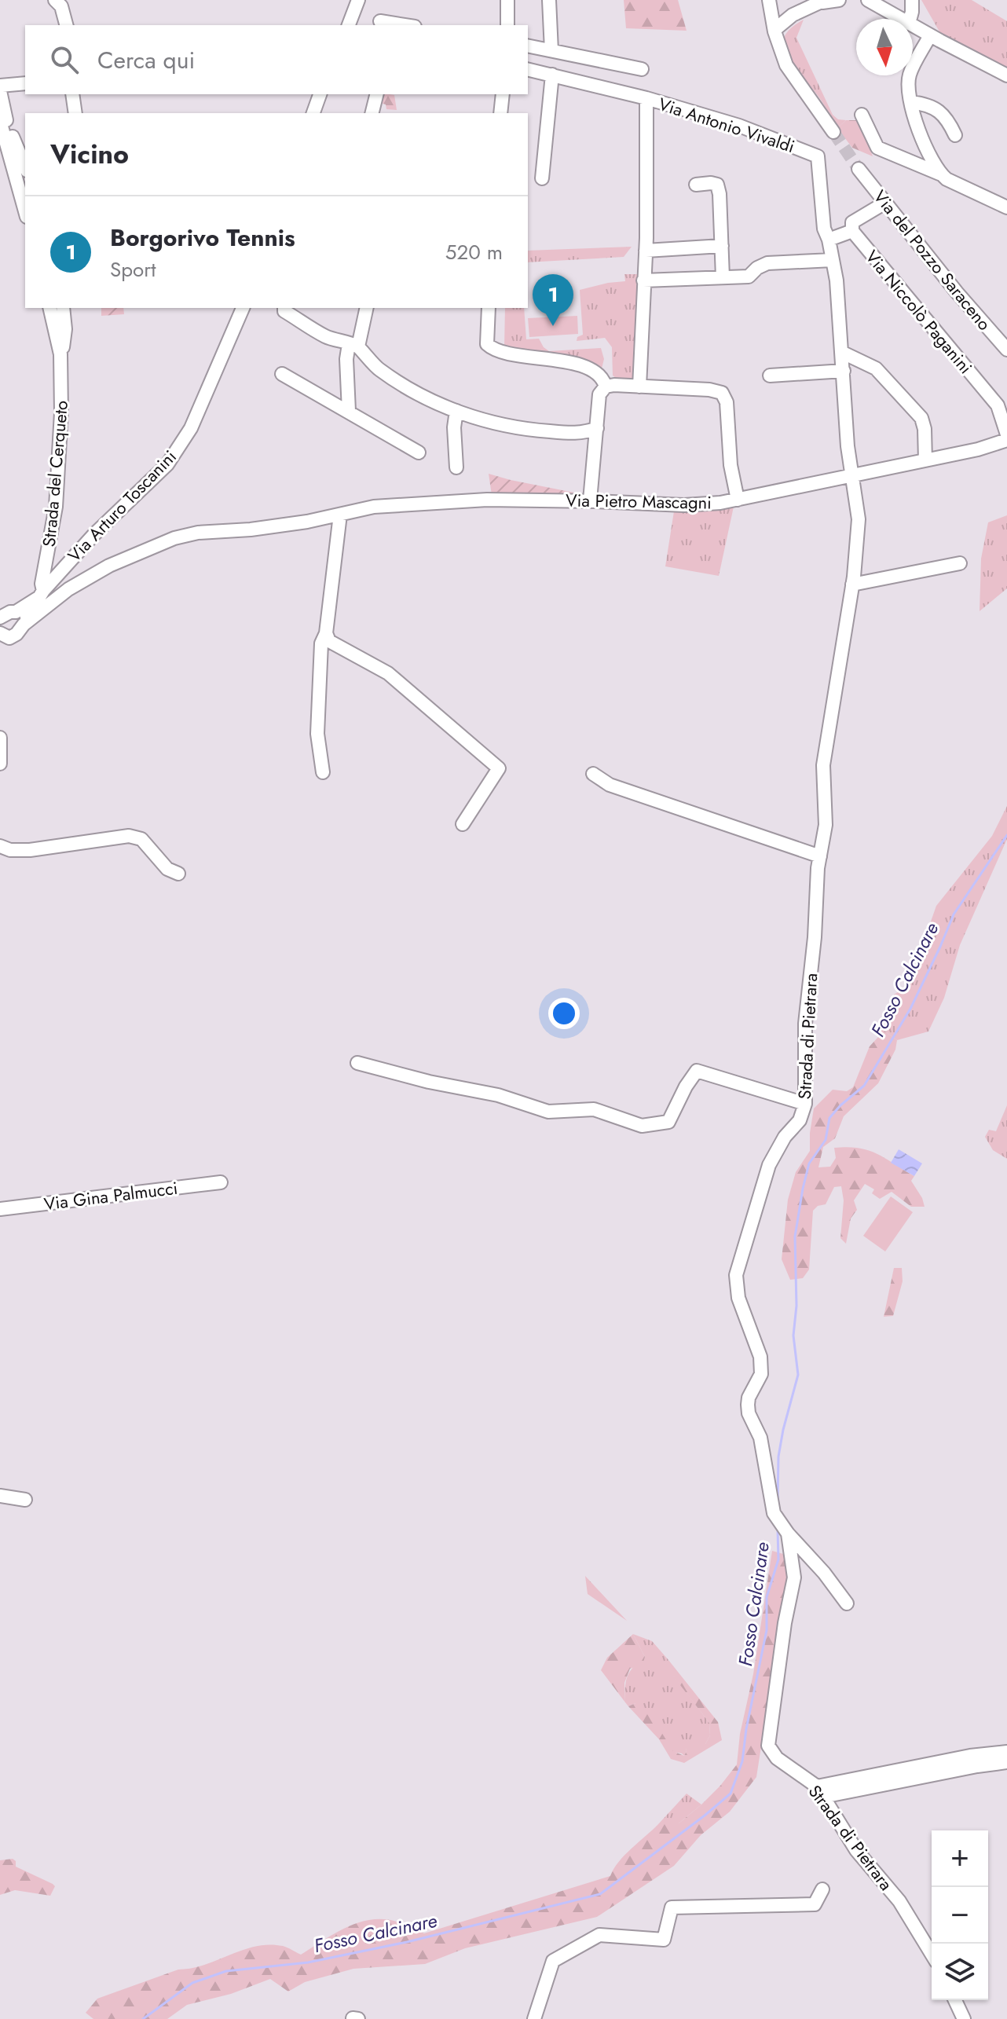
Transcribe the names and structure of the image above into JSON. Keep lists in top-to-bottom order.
{
  "streets": {
    "street": [
      "Via Antonio Vivaldi",
      "Via del Pozzo Saraceno",
      "Via Niccolò Paganini",
      "Strada del Cerqueto",
      "Via Pietro Mascagni",
      "Via Arturo Toscanini",
      "Strada di Pietrara",
      "Via Gina Palmucci"
    ]
  },
  "crossings": [
    ["Via Antonio Vivaldi", "Via Pietro Mascagni"],
    ["Via Antonio Vivaldi", "Strada di Pietrara"],
    ["Strada del Cerqueto", "Via Pietro Mascagni"],
    ["Strada del Cerqueto", "Via Arturo Toscanini"],
    ["Via Pietro Mascagni", "Via Arturo Toscanini"],
    ["Via Pietro Mascagni", "Strada di Pietrara"]
  ],
  "water": ["Fosso Calcinare"],
  "north": "bottom",
  "page": {
    "search": "Cerca qui",
    "heading": "Vicino",
    "list": [
      {
        "mark": "1",
        "name": "Borgorivo Tennis",
        "note": "Sport",
        "value": "520 m"
      }
    ],
    "pins": "1",
    "map_buttons": ["+", "−"]
  }
}
